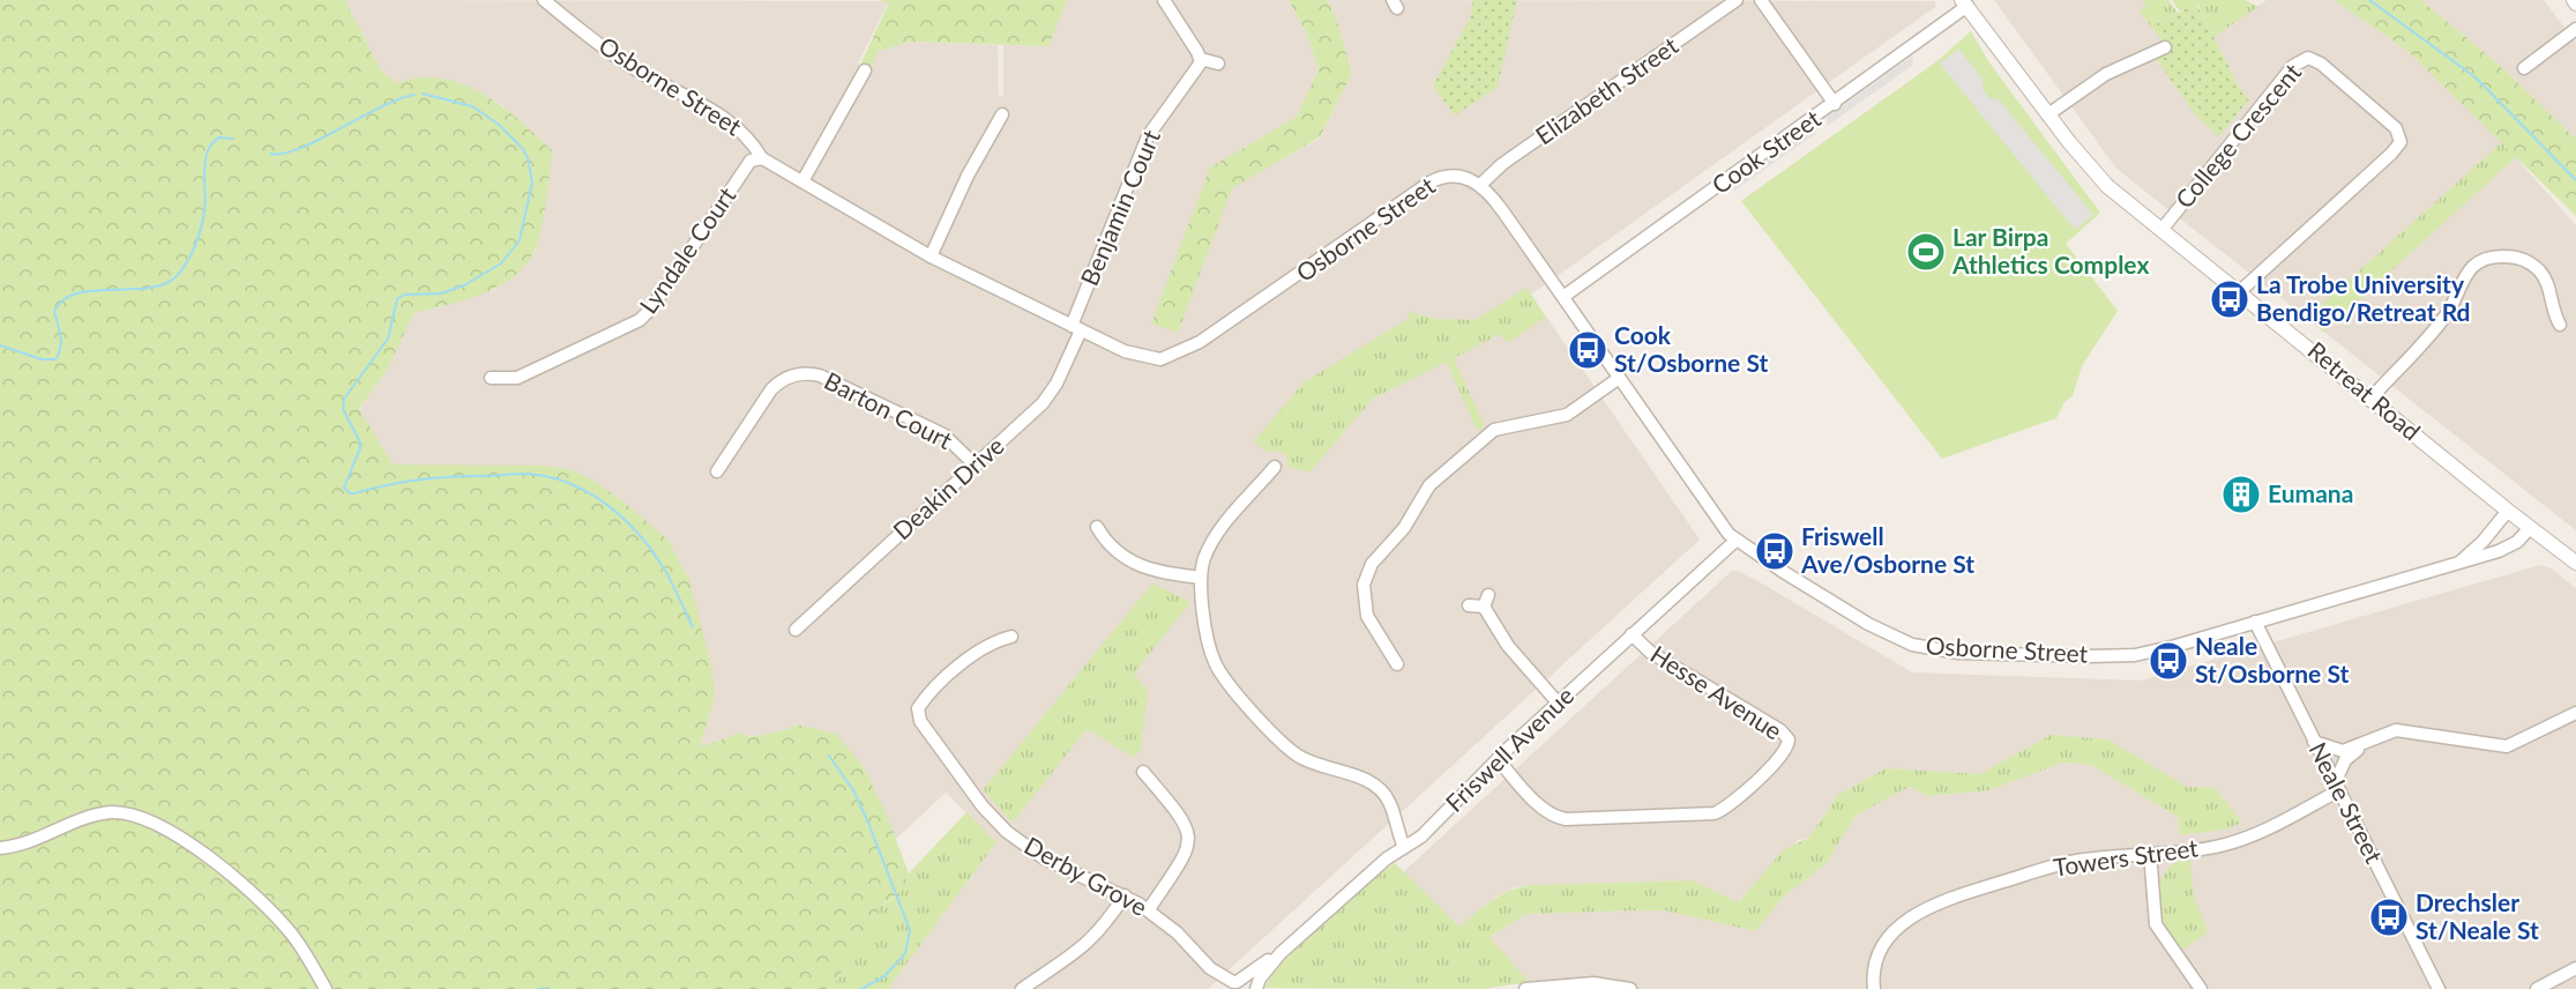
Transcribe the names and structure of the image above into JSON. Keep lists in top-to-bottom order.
{
  "streets": {
    "street": [
      "Osborne Street",
      "Elizabeth Street",
      "College Crescent",
      "Cook Street",
      "Benjamin Court",
      "Lyndale Court",
      "Retreat Road",
      "Barton Court",
      "Deakin Drive",
      "Hesse Avenue",
      "Friswell Avenue",
      "Neale Street",
      "Towers Street",
      "Derby Grove"
    ]
  },
  "crossings": [
    ["Osborne Street", "Elizabeth Street"],
    ["Osborne Street", "Cook Street"],
    ["Osborne Street", "Benjamin Court"],
    ["Osborne Street", "Lyndale Court"],
    ["Osborne Street", "Retreat Road"],
    ["Osborne Street", "Deakin Drive"],
    ["Osborne Street", "Friswell Avenue"],
    ["Osborne Street", "Neale Street"],
    ["College Crescent", "Retreat Road"],
    ["Cook Street", "Retreat Road"],
    ["Benjamin Court", "Deakin Drive"],
    ["Barton Court", "Deakin Drive"],
    ["Hesse Avenue", "Friswell Avenue"],
    ["Friswell Avenue", "Derby Grove"],
    ["Neale Street", "Towers Street"]
  ],
  "places": {
    "sports": ["Lar Birpa Athletics Complex"],
    "bus stop": [
      "La Trobe University Bendigo/Retreat Rd",
      "Cook St/Osborne St",
      "Friswell Ave/Osborne St",
      "Neale St/Osborne St",
      "Drechsler St/Neale St"
    ],
    "building": ["Eumana"]
  }
}
